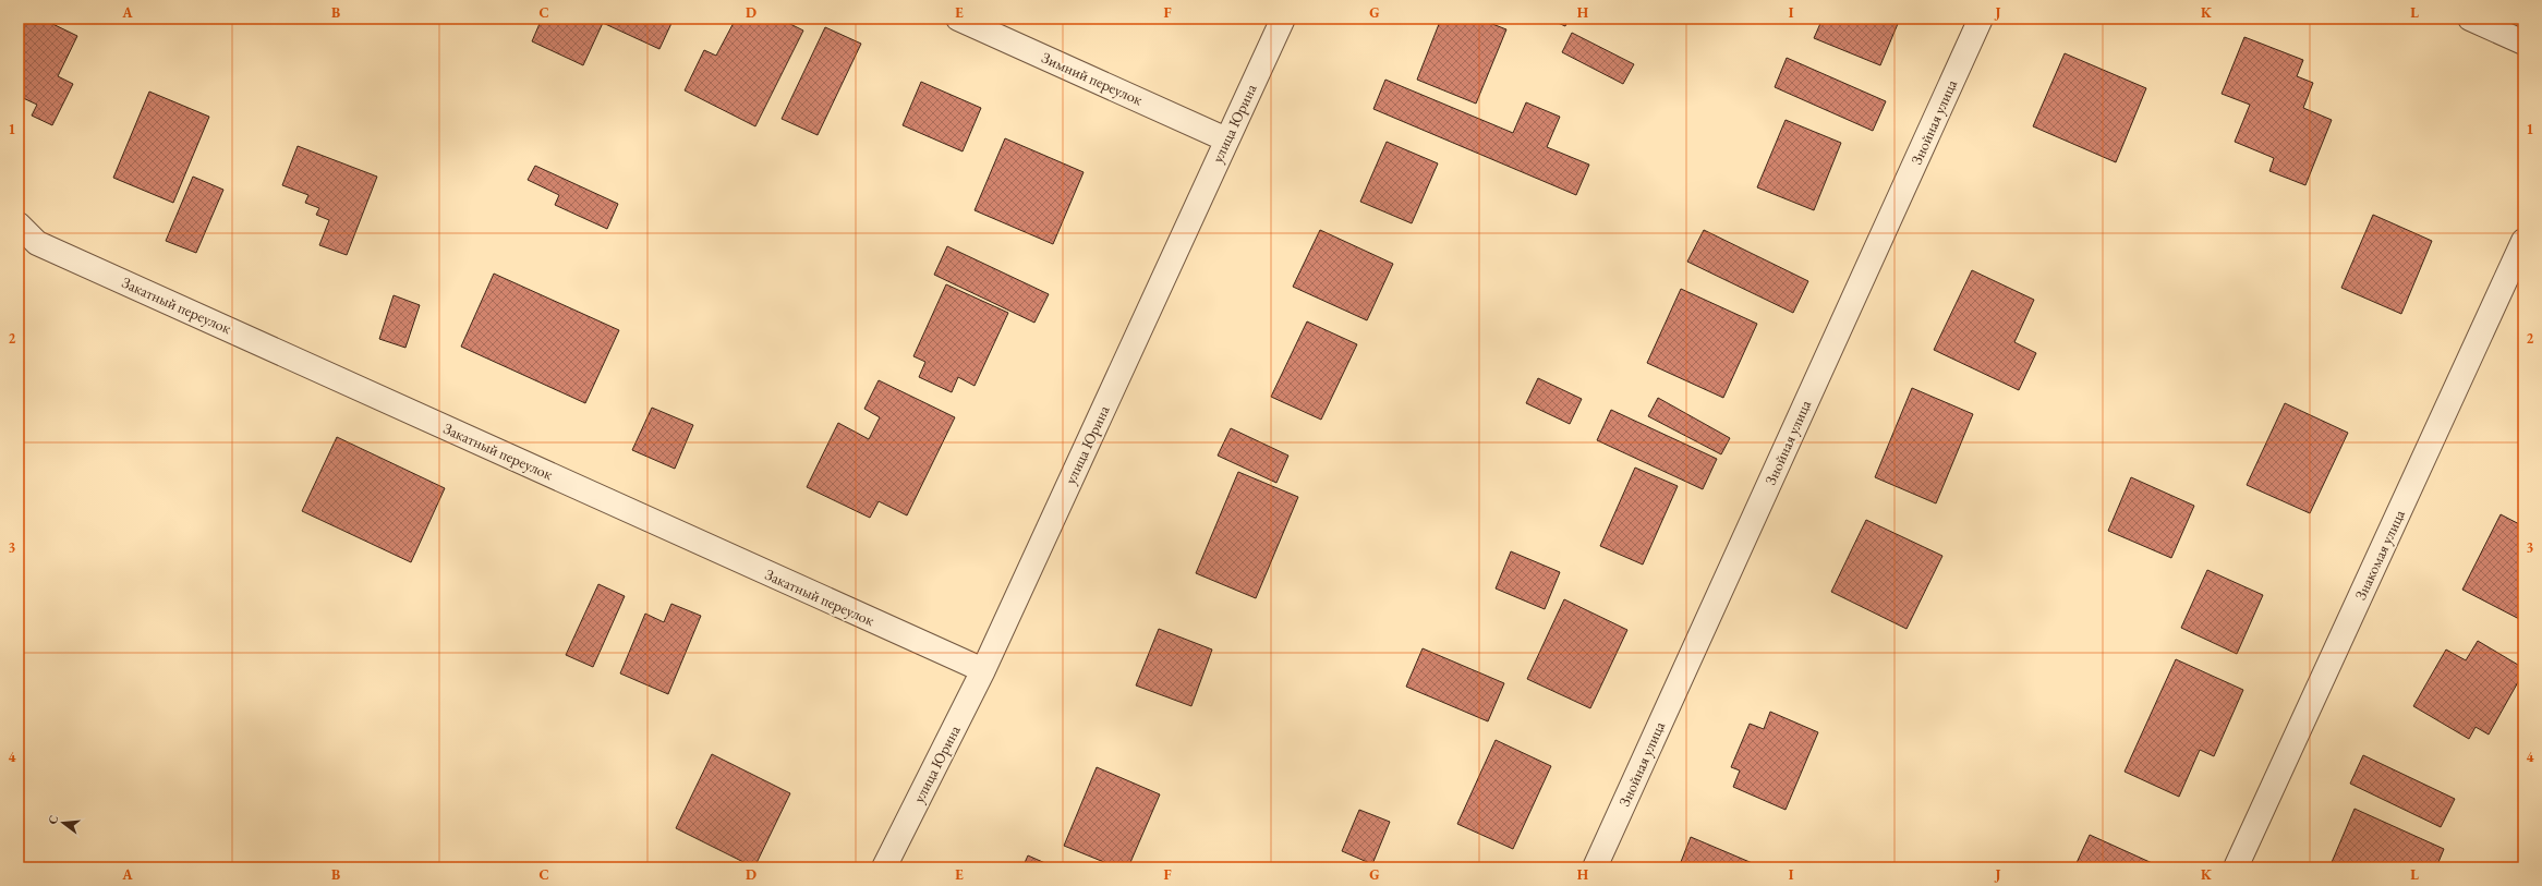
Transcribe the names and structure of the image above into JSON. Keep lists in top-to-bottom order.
{
  "streets": {
    "street": [
      "Зимний переулок",
      "Знойная улица",
      "улица Юрина",
      "Закатный переулок",
      "Знакомая улица"
    ]
  },
  "crossings": [
    ["Зимний переулок", "улица Юрина"],
    ["улица Юрина", "Закатный переулок"]
  ],
  "north": "left",
  "grid": {
    "columns": [
      "A",
      "B",
      "C",
      "D",
      "E",
      "F",
      "G",
      "H",
      "I",
      "J",
      "K",
      "L"
    ],
    "rows": [
      "1",
      "2",
      "3",
      "4"
    ]
  }
}
